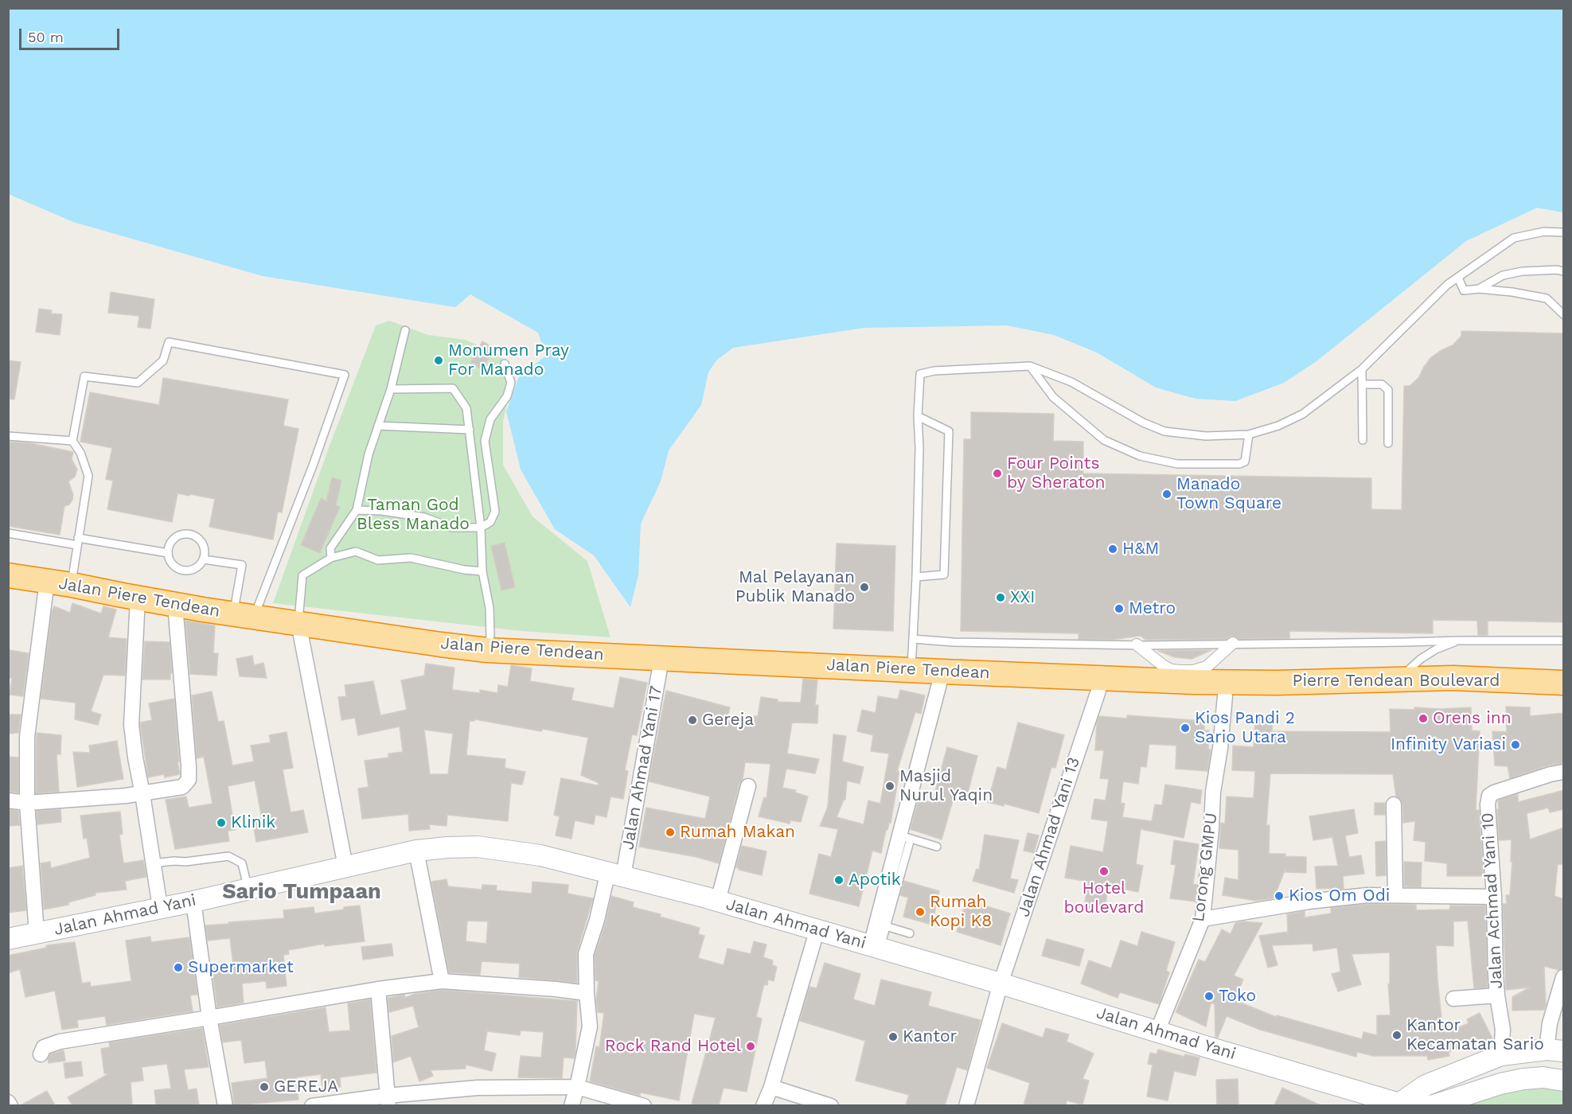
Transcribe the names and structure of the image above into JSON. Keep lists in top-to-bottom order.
{
  "streets": {
    "highway": ["Jalan Piere Tendean", "Pierre Tendean Boulevard"],
    "main road": ["Jalan Ahmad Yani"],
    "street": [
      "Jalan Ahmad Yani 17",
      "Jalan Ahmad Yani 13",
      "Lorong GMPU",
      "Jalan Achmad Yani 10"
    ]
  },
  "crossings": [
    ["Jalan Piere Tendean", "Pierre Tendean Boulevard"],
    ["Jalan Piere Tendean", "Jalan Ahmad Yani 17"],
    ["Jalan Piere Tendean", "Jalan Ahmad Yani 13"],
    ["Jalan Piere Tendean", "Lorong GMPU"],
    ["Pierre Tendean Boulevard", "Lorong GMPU"],
    ["Jalan Ahmad Yani 17", "Jalan Ahmad Yani"],
    ["Jalan Ahmad Yani 13", "Jalan Ahmad Yani"],
    ["Lorong GMPU", "Jalan Ahmad Yani"]
  ],
  "districts": ["Sario Tumpaan"],
  "parks": ["Taman God Bless Manado"],
  "places": [
    "Monumen Pray For Manado",
    "Four Points by Sheraton",
    "Manado Town Square",
    "H&M",
    "Mal Pelayanan Publik Manado",
    "XXI",
    "Metro",
    "Orens inn",
    "Gereja",
    "Kios Pandi 2 Sario Utara",
    "Infinity Variasi",
    "Masjid Nurul Yaqin",
    "Klinik",
    "Rumah Makan",
    "Hotel boulevard",
    "Apotik",
    "Kios Om Odi",
    "Rumah Kopi K8",
    "Supermarket",
    "Toko",
    "Kantor Kecamatan Sario",
    "Kantor",
    "Rock Rand Hotel",
    "GEREJA"
  ],
  "scale_bar": "50 m"
}
